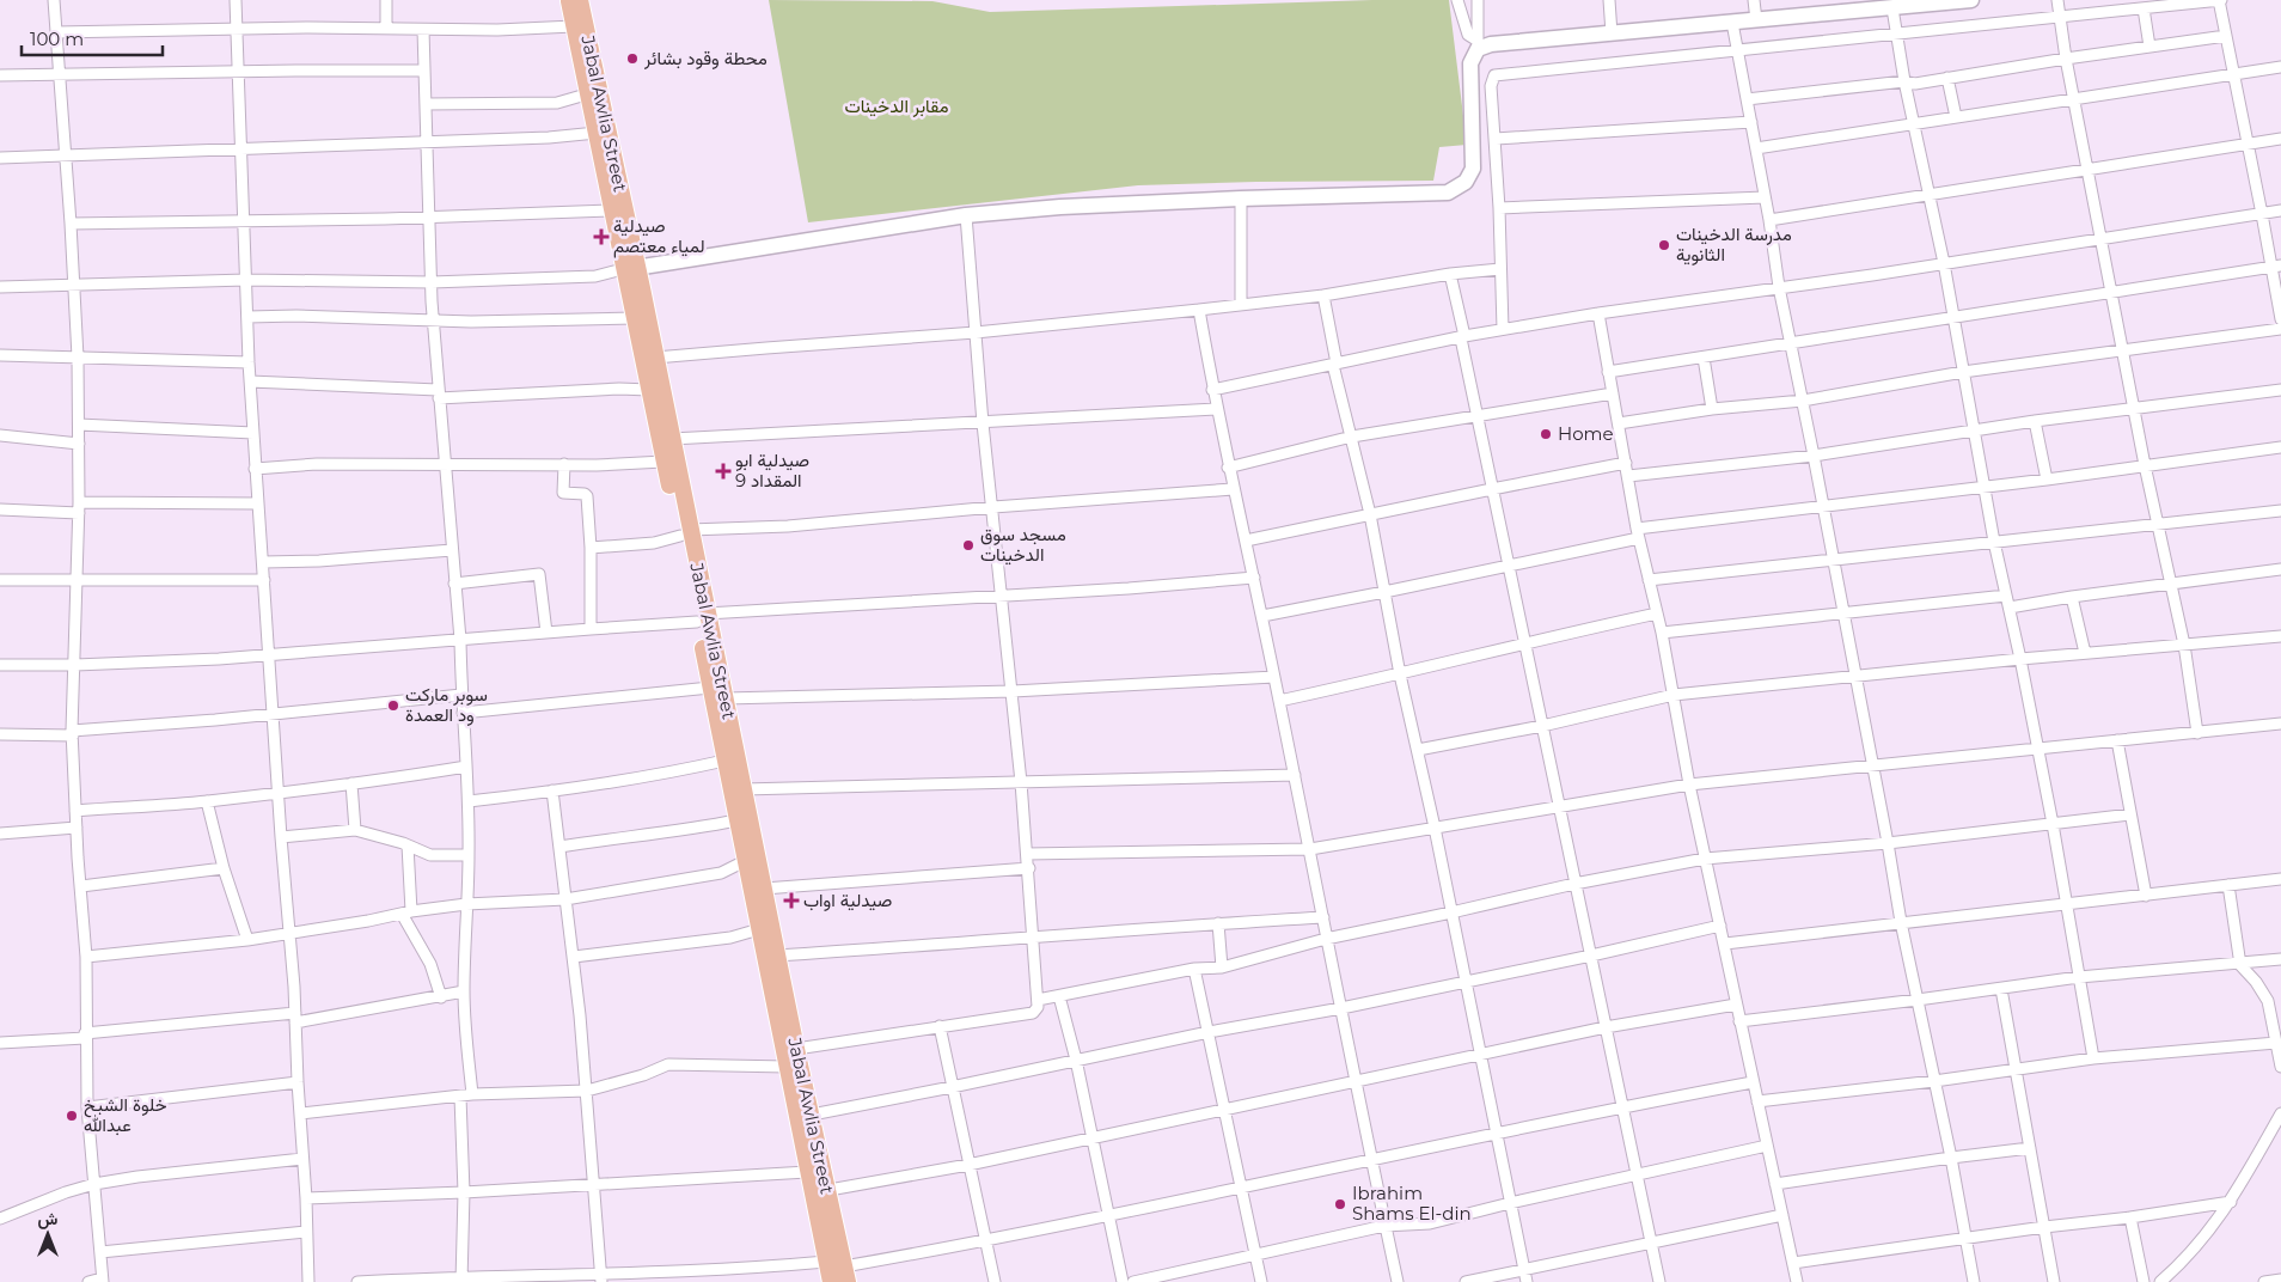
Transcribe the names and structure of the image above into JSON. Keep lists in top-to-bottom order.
{
  "streets": {
    "main road": ["Jabal Awlia Street"]
  },
  "parks": ["مقابر الدخينات"],
  "places": {
    "other": [
      "محطة وقود بشائر",
      "مدرسة الدخينات الثانوية",
      "Home",
      "مسجد سوق الدخينات",
      "سوبر ماركت ود العمدة",
      "خلوة الشيخ عبدالله",
      "Ibrahim Shams El-din"
    ],
    "health": ["صيدلية لمياء معتصم", "صيدلية ابو المقداد 9", "صيدلية اواب"]
  },
  "scale_bar": "100 m",
  "north": "top"
}
